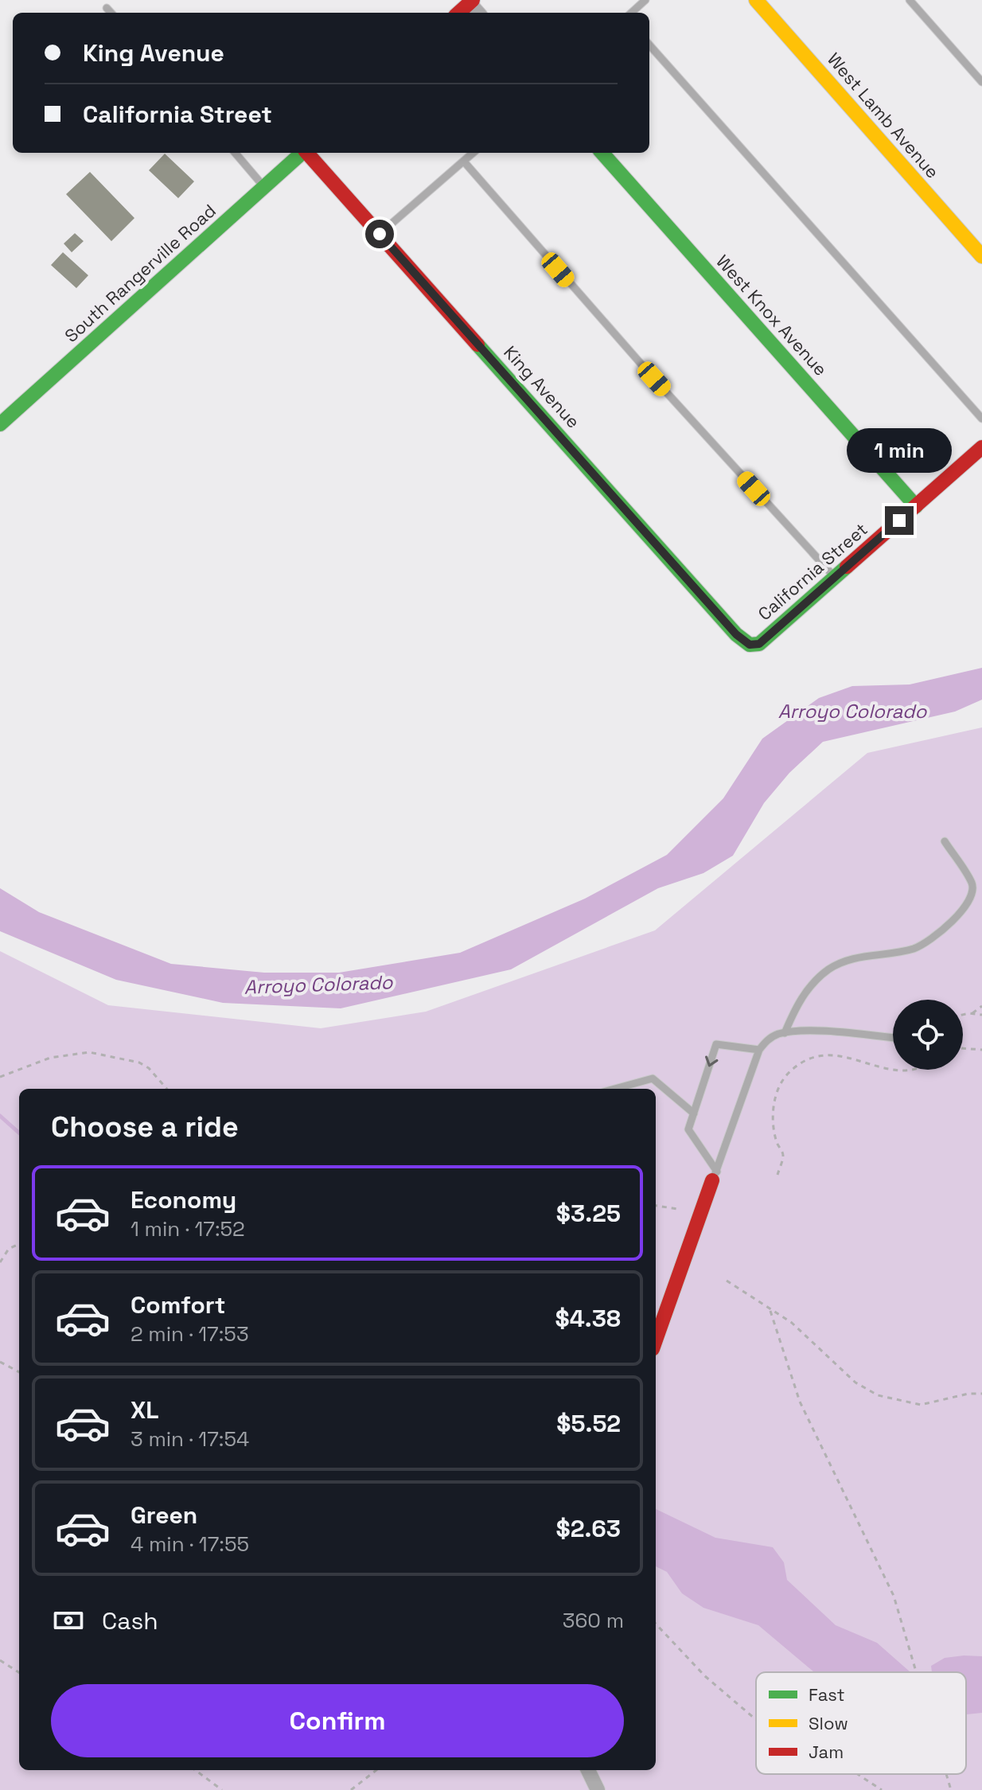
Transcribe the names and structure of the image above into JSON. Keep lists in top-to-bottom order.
{
  "streets": {
    "street": [
      "West Lamb Avenue",
      "South Rangerville Road",
      "West Knox Avenue",
      "King Avenue",
      "California Street"
    ]
  },
  "crossings": [
    ["West Knox Avenue", "California Street"],
    ["King Avenue", "California Street"]
  ],
  "water": ["Arroyo Colorado"],
  "legend": ["Fast", "Slow", "Jam"],
  "page": {
    "banner": ["King Avenue", "California Street"],
    "bubble": "1 min",
    "heading": "Choose a ride",
    "list": [
      {
        "name": "Economy",
        "note": "1 min · 17:52",
        "value": "$3.25"
      },
      {
        "name": "Comfort",
        "note": "2 min · 17:53",
        "value": "$4.38"
      },
      {
        "name": "XL",
        "note": "3 min · 17:54",
        "value": "$5.52"
      },
      {
        "name": "Green",
        "note": "4 min · 17:55",
        "value": "$2.63"
      }
    ],
    "pay": ["Cash", "360 m"],
    "buttons": "Confirm"
  }
}
